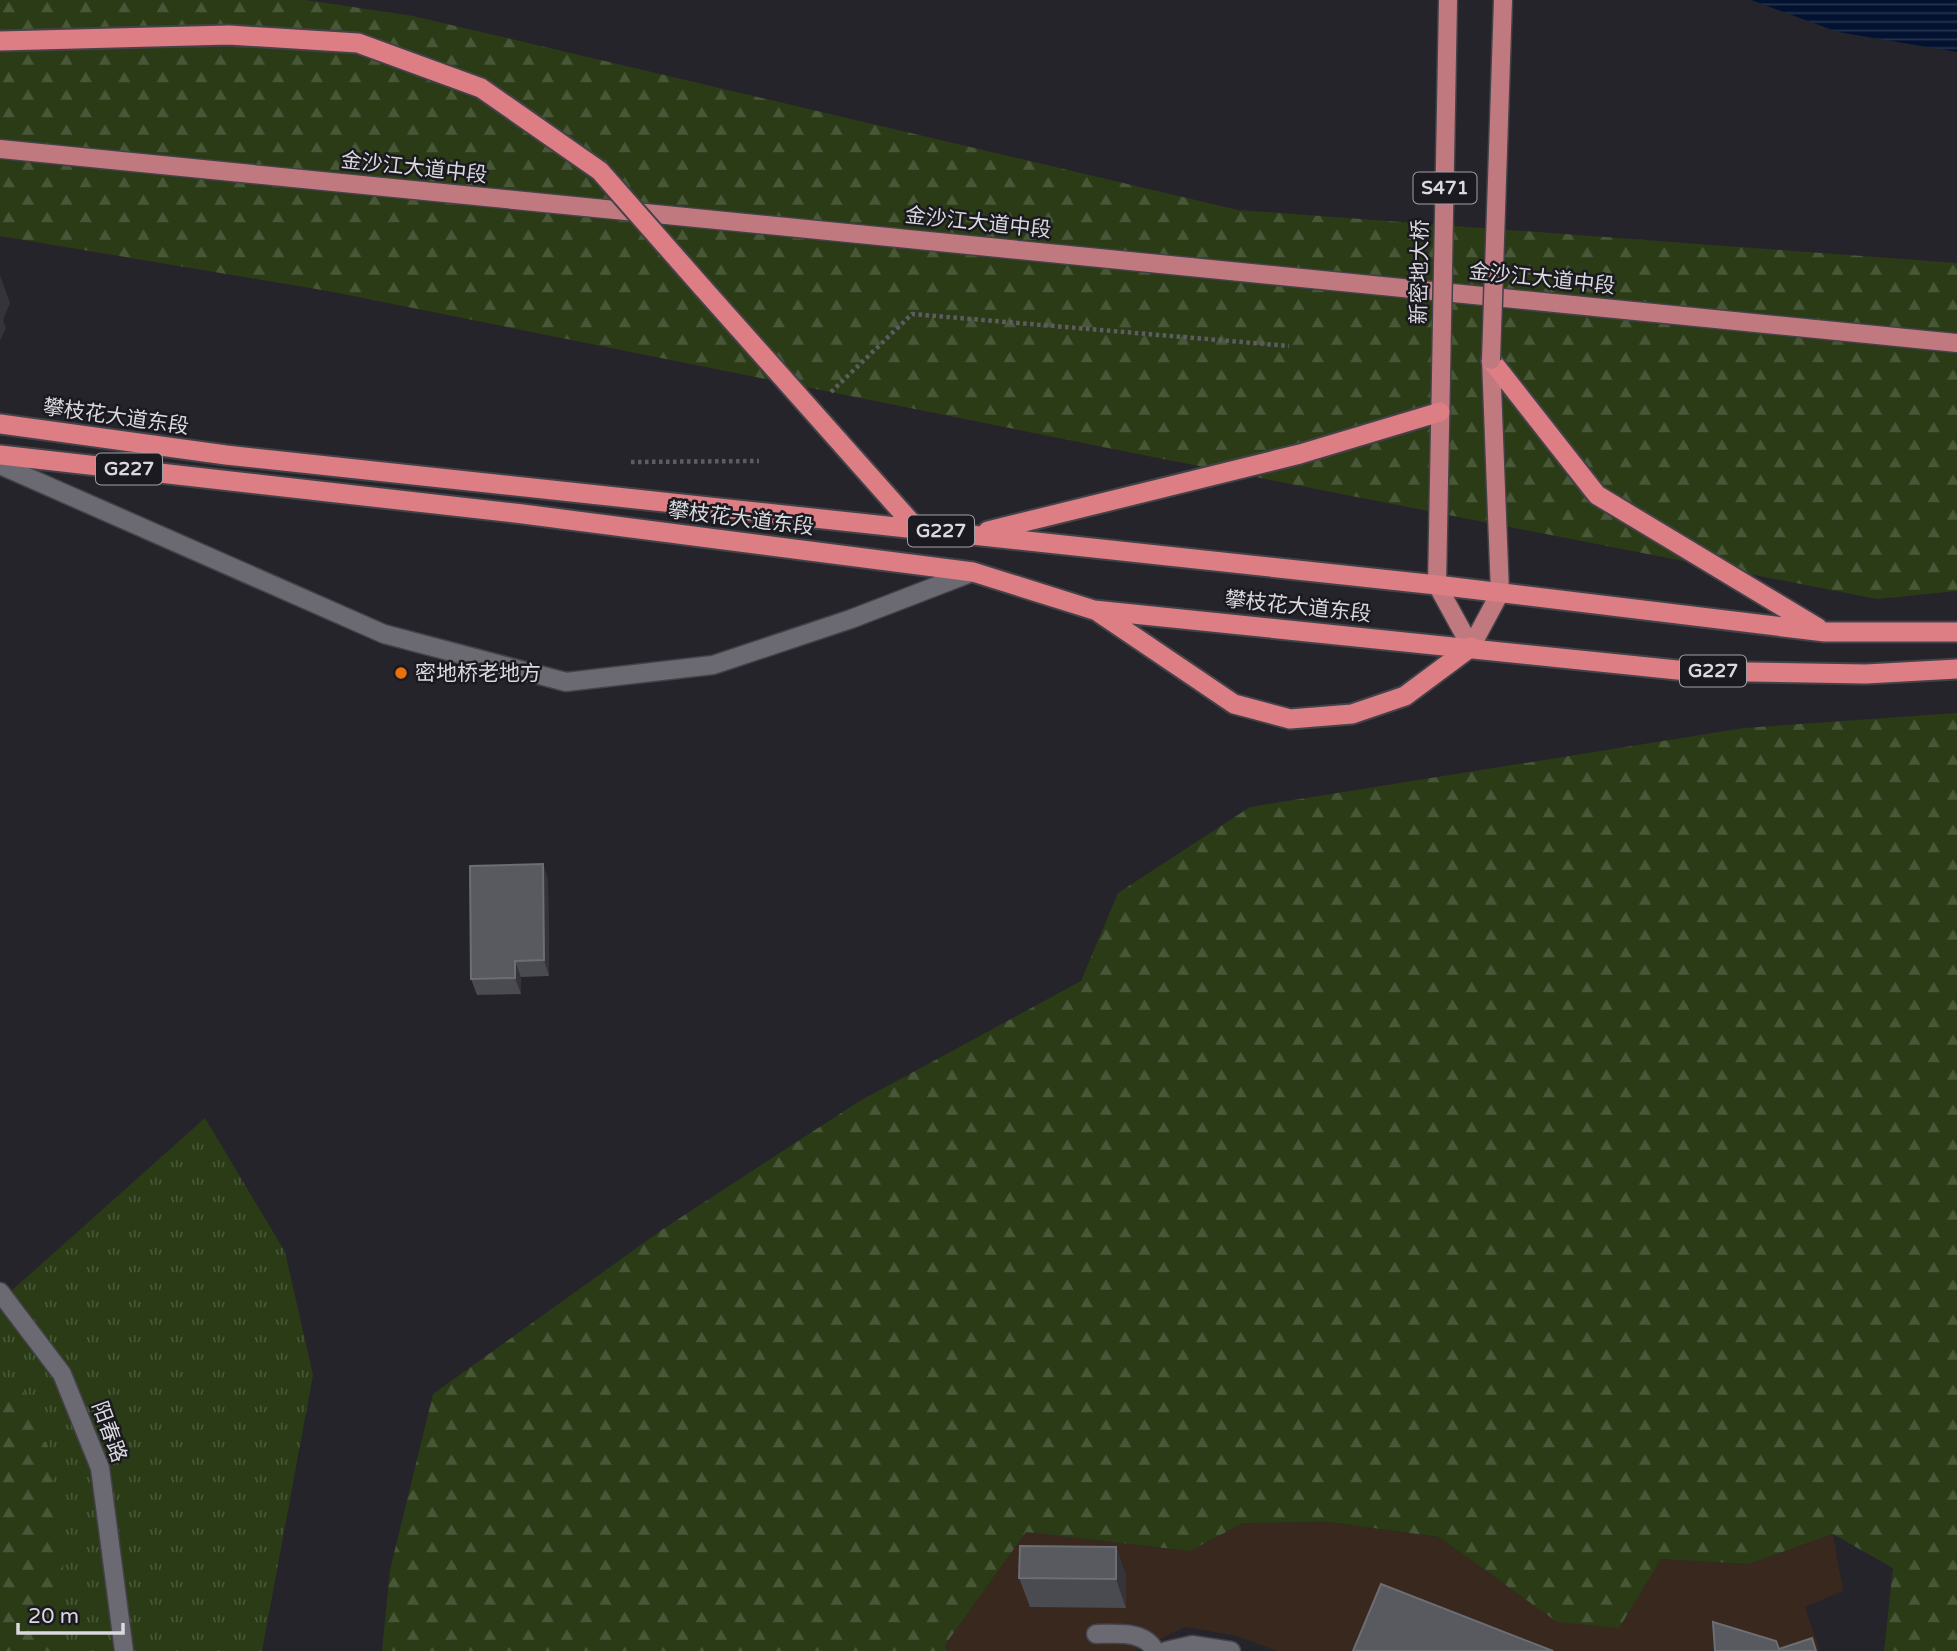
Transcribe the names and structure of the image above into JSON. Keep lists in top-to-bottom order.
{
  "streets": {
    "highway": ["攀枝花大道东段", "G227"],
    "main road": ["金沙江大道中段", "S471", "新密地大桥"],
    "street": ["阳春路"]
  },
  "crossings": [
    ["S471", "新密地大桥"],
    ["S471", "攀枝花大道东段"],
    ["S471", "G227"],
    ["攀枝花大道东段", "G227"]
  ],
  "places": ["密地桥老地方"],
  "scale_bar": "20 m"
}
